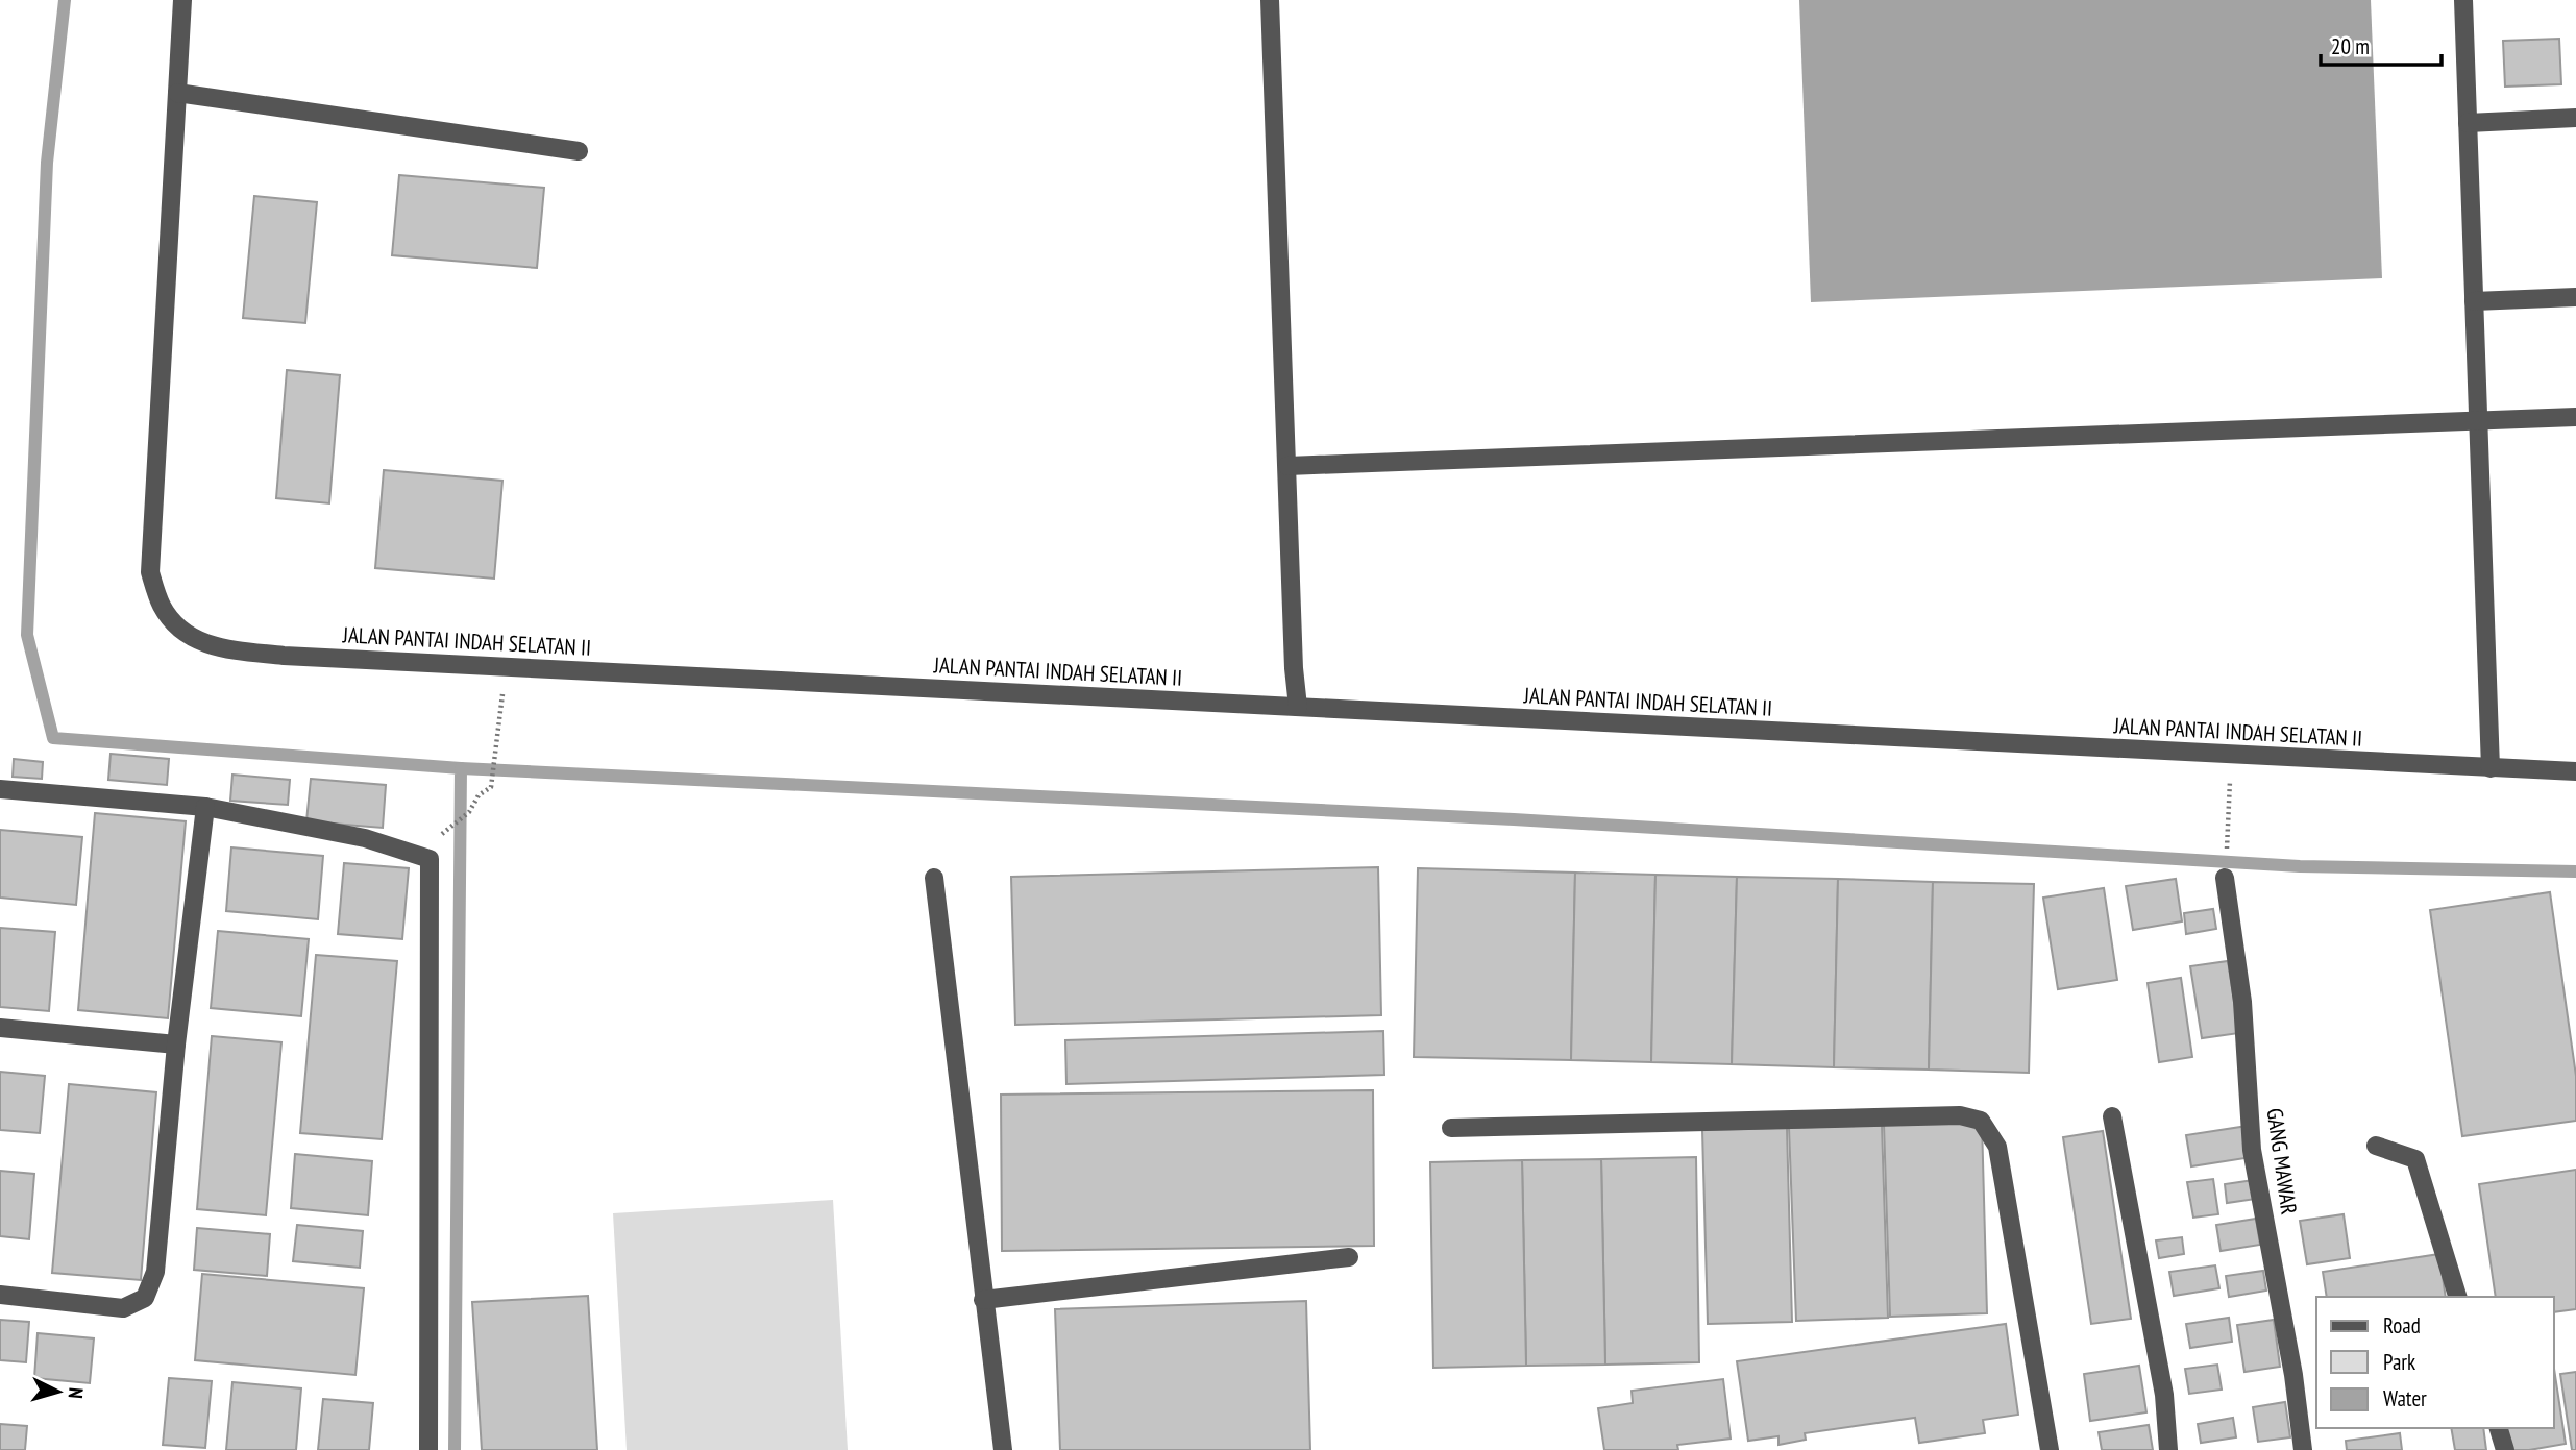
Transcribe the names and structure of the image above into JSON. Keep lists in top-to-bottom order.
{
  "streets": {
    "street": ["JALAN PANTAI INDAH SELATAN II", "GANG MAWAR"]
  },
  "legend": ["Road", "Park", "Water"],
  "scale_bar": "20 m",
  "north": "right"
}
